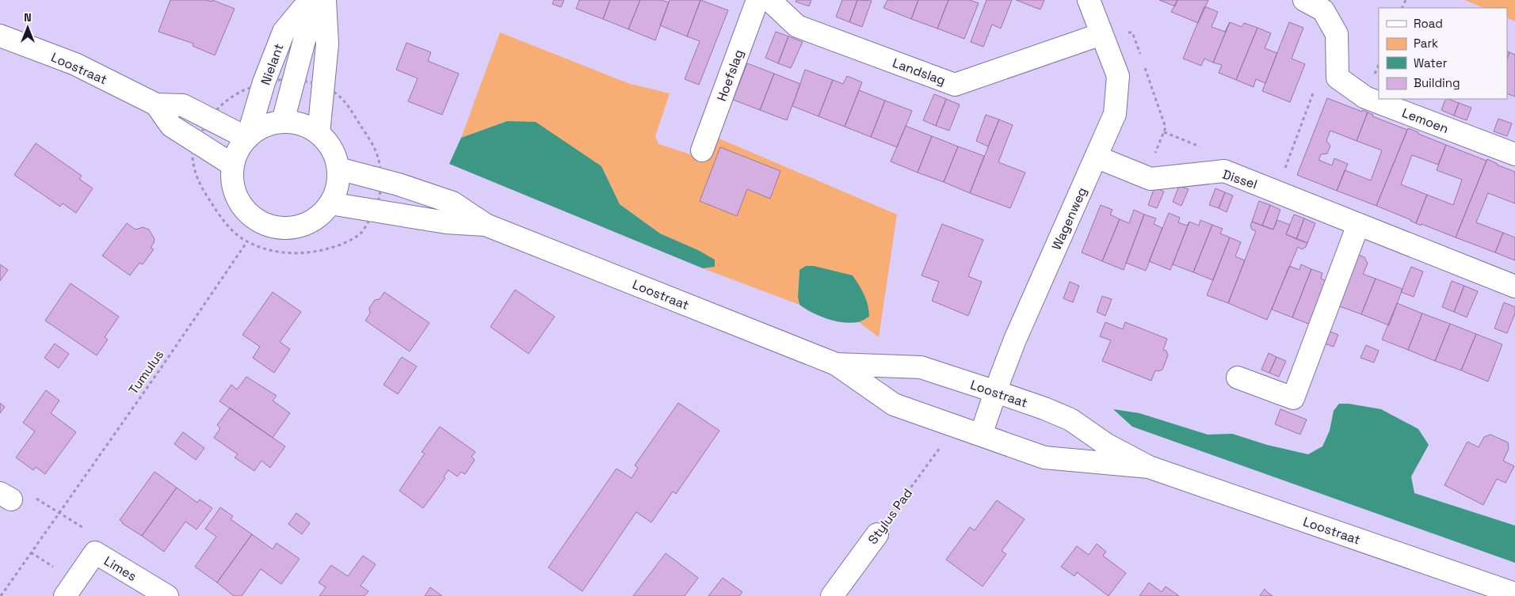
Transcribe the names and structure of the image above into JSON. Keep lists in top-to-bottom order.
{
  "streets": {
    "street": [
      "Nielant",
      "Loostraat",
      "Landslag",
      "Hoefslag",
      "Lemoen",
      "Dissel",
      "Wagenweg",
      "Stylus Pad",
      "Limes"
    ],
    "path": ["Tumulus"]
  },
  "crossings": [
    ["Nielant", "Loostraat"],
    ["Loostraat", "Wagenweg"],
    ["Landslag", "Wagenweg"],
    ["Dissel", "Wagenweg"]
  ],
  "legend": [
    "Road",
    "Park",
    "Water",
    "Building"
  ],
  "north": "top"
}
